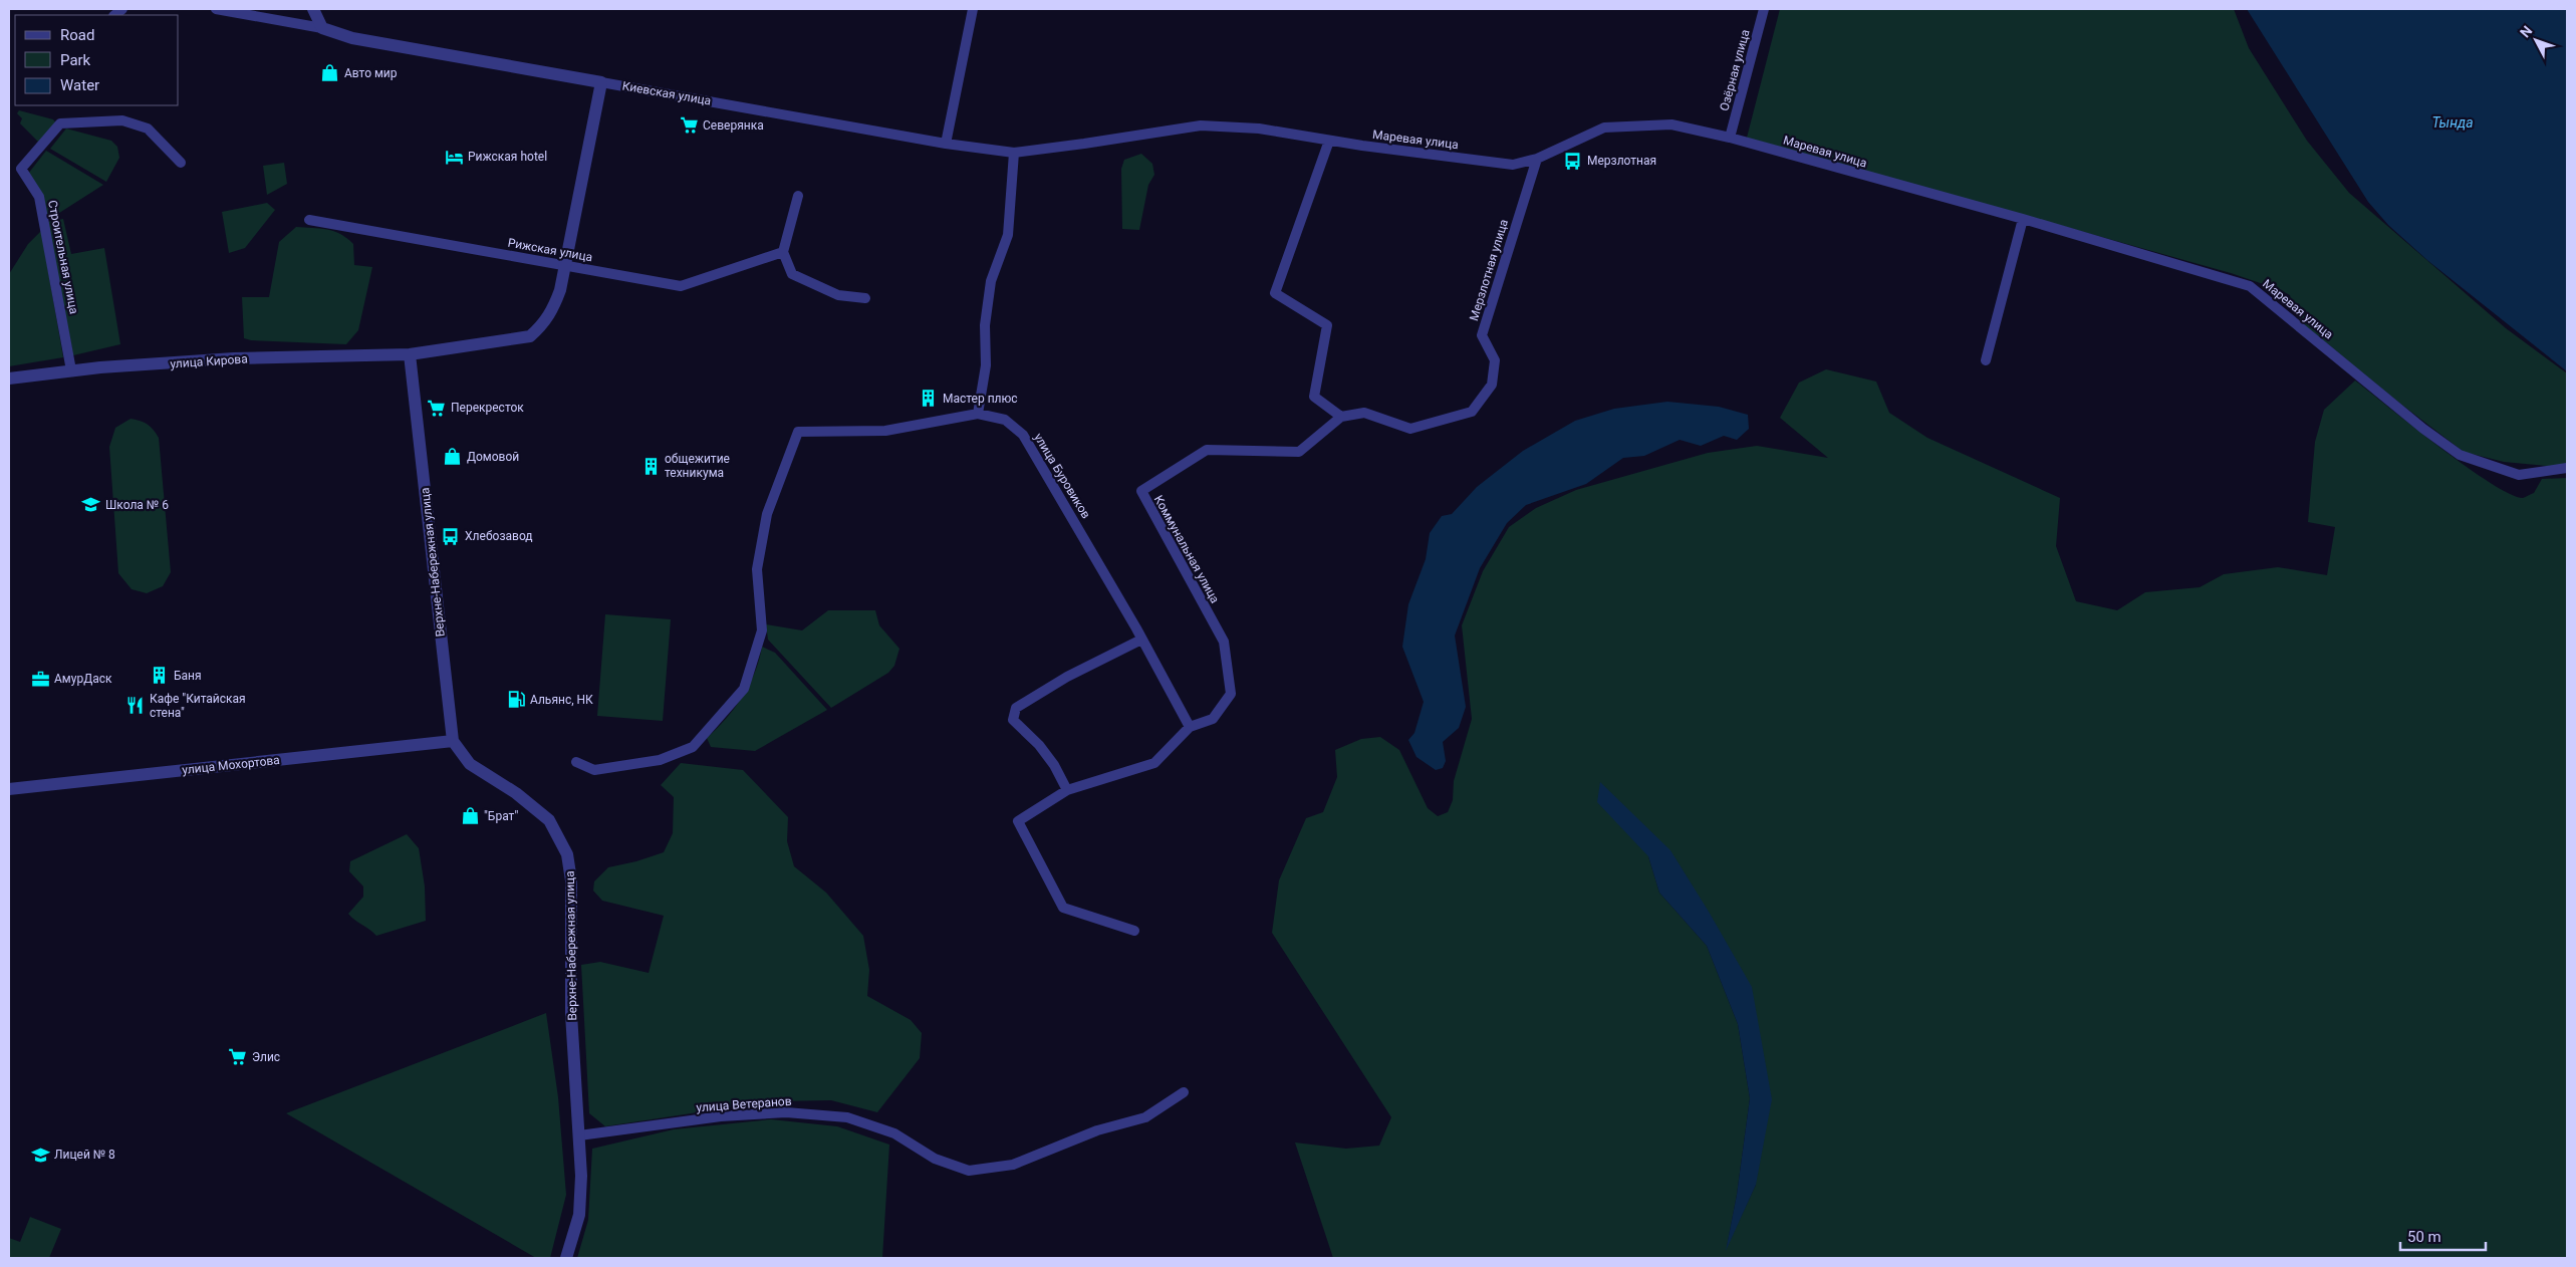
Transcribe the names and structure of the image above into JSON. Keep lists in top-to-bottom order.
{
  "streets": {
    "street": [
      "Озёрная улица",
      "Киевская улица",
      "Маревая улица",
      "Рижская улица",
      "Строительная улица",
      "Мерзлотная улица",
      "улица Кирова",
      "улица Буровиков",
      "Коммунальная улица",
      "Верхне-Набережная улица",
      "улица Мохортова",
      "улица Ветеранов"
    ]
  },
  "crossings": [
    ["Озёрная улица", "Маревая улица"],
    ["Киевская улица", "Маревая улица"],
    ["Киевская улица", "улица Кирова"],
    ["Маревая улица", "Мерзлотная улица"],
    ["Рижская улица", "улица Кирова"],
    ["Строительная улица", "улица Кирова"],
    ["Мерзлотная улица", "Коммунальная улица"],
    ["улица Кирова", "Верхне-Набережная улица"],
    ["улица Буровиков", "Коммунальная улица"],
    ["Верхне-Набережная улица", "улица Мохортова"],
    ["Верхне-Набережная улица", "улица Ветеранов"]
  ],
  "water": ["Тында"],
  "places": {
    "shop": ["Авто мир", "Домовой", "\"Брат\""],
    "supermarket": ["Северянка", "Перекресток", "Элис"],
    "hotel": ["Рижская hotel"],
    "bus stop": ["Мерзлотная", "Хлебозавод"],
    "building": ["Мастер плюс", "общежитие техникума", "Баня"],
    "school or university": ["Школа № 6", "Лицей № 8"],
    "office": ["АмурДаск"],
    "fuel station": ["Альянс, НК"],
    "restaurant": ["Кафе \"Китайская стена\""]
  },
  "legend": ["Road", "Park", "Water"],
  "scale_bar": "50 m",
  "north": "top left"
}
